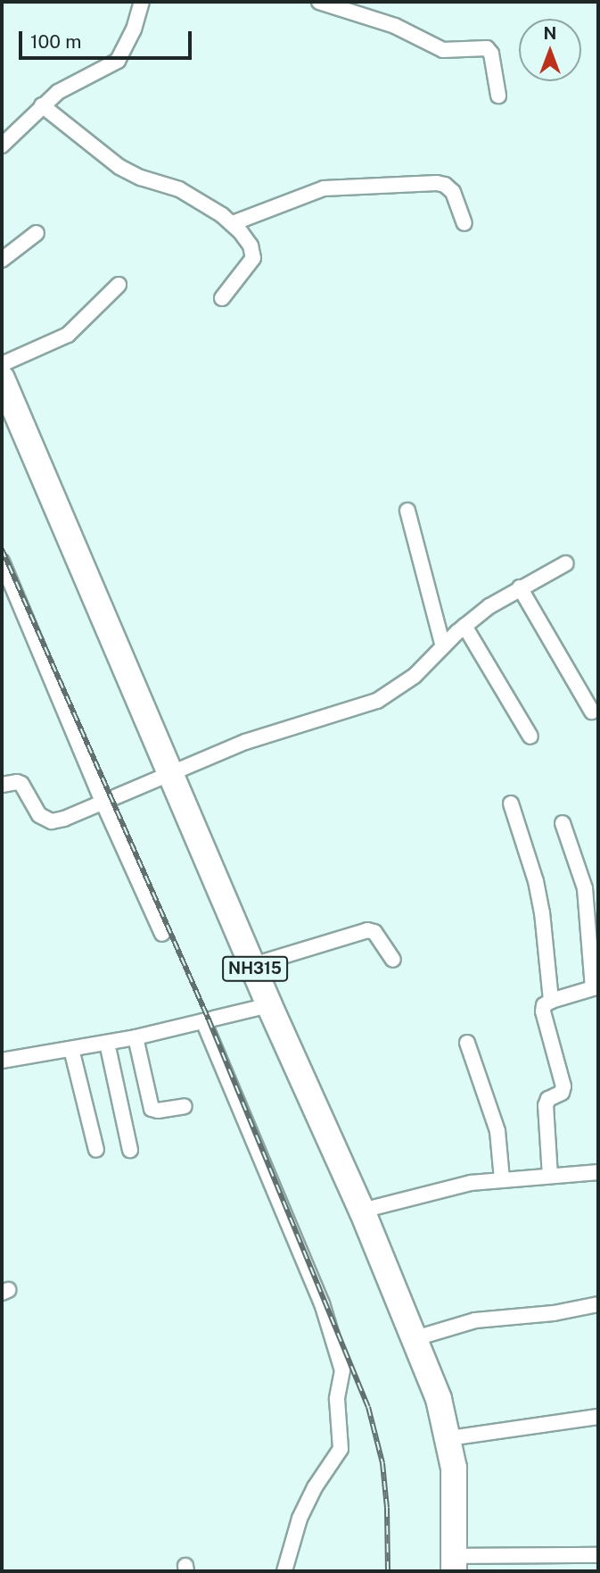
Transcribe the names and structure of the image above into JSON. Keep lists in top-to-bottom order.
{
  "streets": {
    "highway": ["NH315"]
  },
  "scale_bar": "100 m",
  "north": "top"
}
